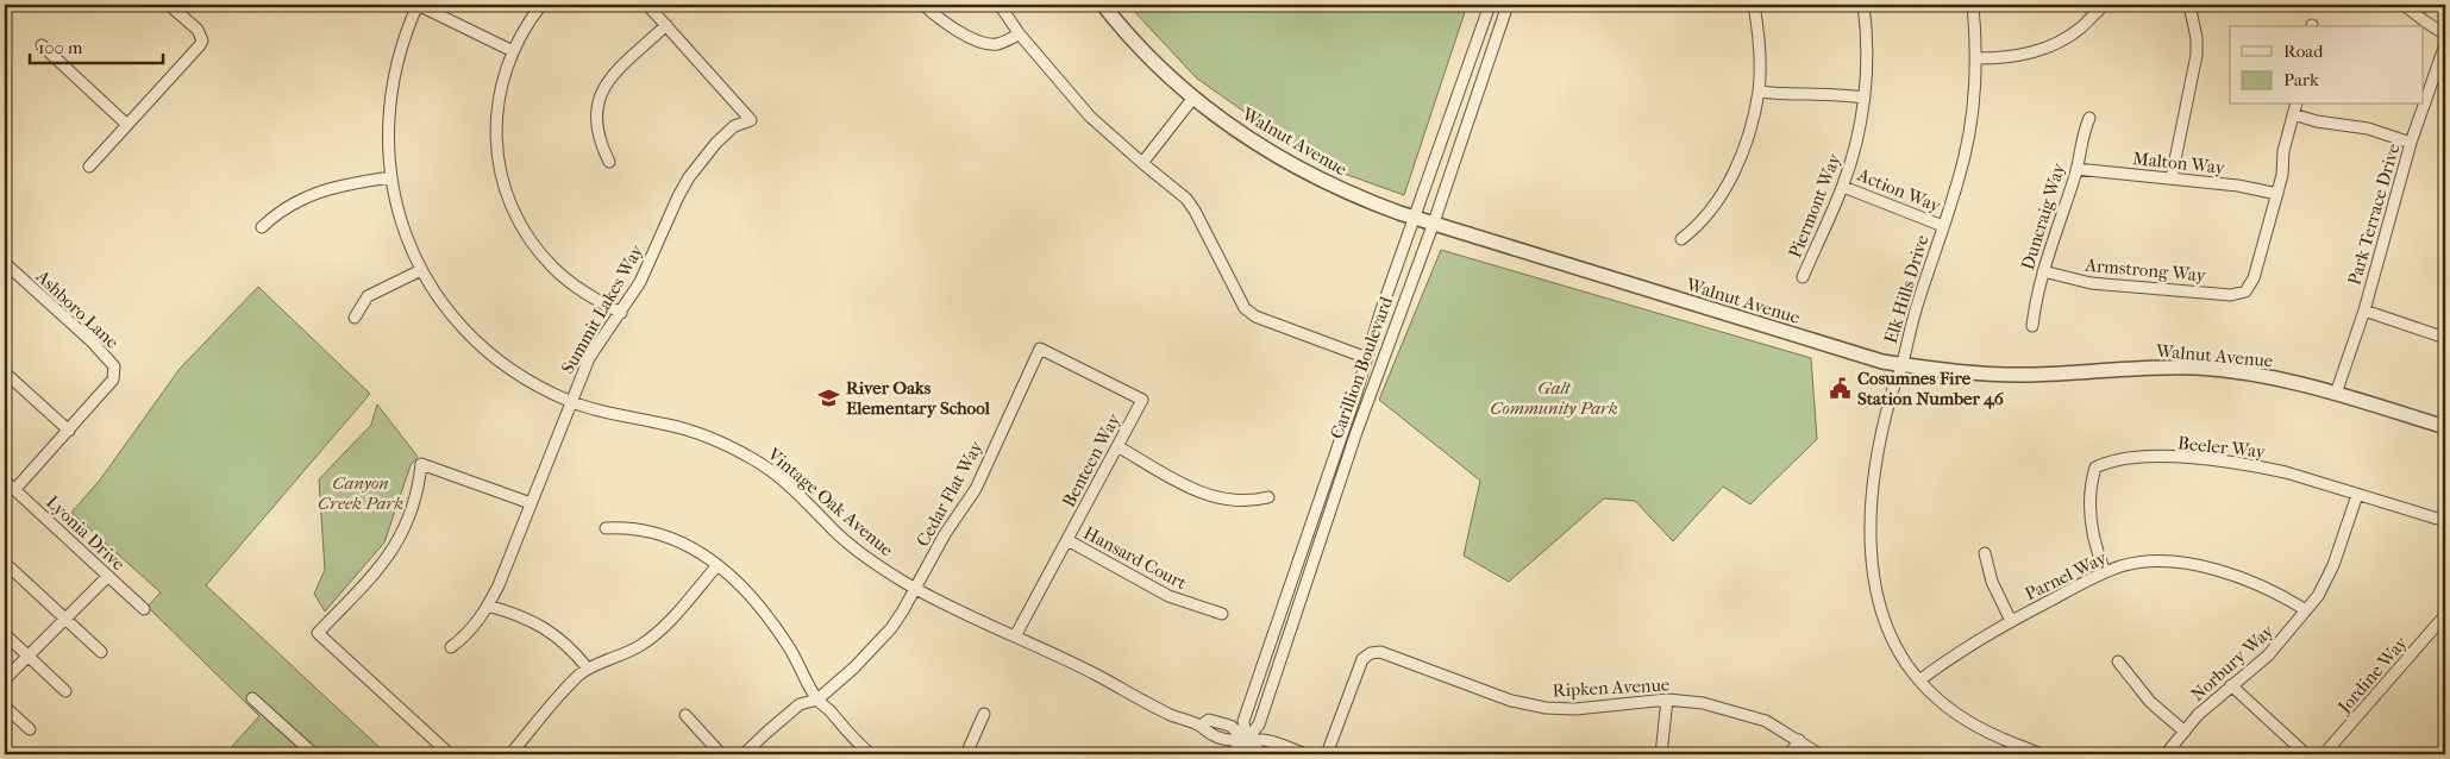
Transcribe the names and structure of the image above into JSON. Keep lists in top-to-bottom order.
{
  "streets": {
    "street": [
      "Walnut Avenue",
      "Malton Way",
      "Action Way",
      "Piermont Way",
      "Park Terrace Drive",
      "Duncraig Way",
      "Armstrong Way",
      "Elk Hills Drive",
      "Ashboro Lane",
      "Summit Lakes Way",
      "Carillion Boulevard",
      "Beeler Way",
      "Benteen Way",
      "Cedar Flat Way",
      "Vintage Oak Avenue",
      "Lyonia Drive",
      "Hansard Court",
      "Parnel Way",
      "Norbury Way",
      "Jordine Way",
      "Ripken Avenue"
    ]
  },
  "crossings": [
    ["Walnut Avenue", "Park Terrace Drive"],
    ["Walnut Avenue", "Elk Hills Drive"],
    ["Walnut Avenue", "Carillion Boulevard"],
    ["Malton Way", "Duncraig Way"],
    ["Malton Way", "Armstrong Way"],
    ["Action Way", "Piermont Way"],
    ["Action Way", "Elk Hills Drive"],
    ["Duncraig Way", "Armstrong Way"],
    ["Elk Hills Drive", "Parnel Way"],
    ["Ashboro Lane", "Lyonia Drive"],
    ["Summit Lakes Way", "Vintage Oak Avenue"],
    ["Carillion Boulevard", "Vintage Oak Avenue"],
    ["Beeler Way", "Parnel Way"],
    ["Beeler Way", "Norbury Way"],
    ["Benteen Way", "Cedar Flat Way"],
    ["Benteen Way", "Vintage Oak Avenue"],
    ["Benteen Way", "Hansard Court"],
    ["Cedar Flat Way", "Vintage Oak Avenue"],
    ["Parnel Way", "Norbury Way"]
  ],
  "parks": ["Galt Community Park", "Canyon Creek Park"],
  "places": {
    "public building": ["Cosumnes Fire Station Number 46"],
    "school or university": ["River Oaks Elementary School"]
  },
  "legend": ["Road", "Park"],
  "scale_bar": "100 m"
}
